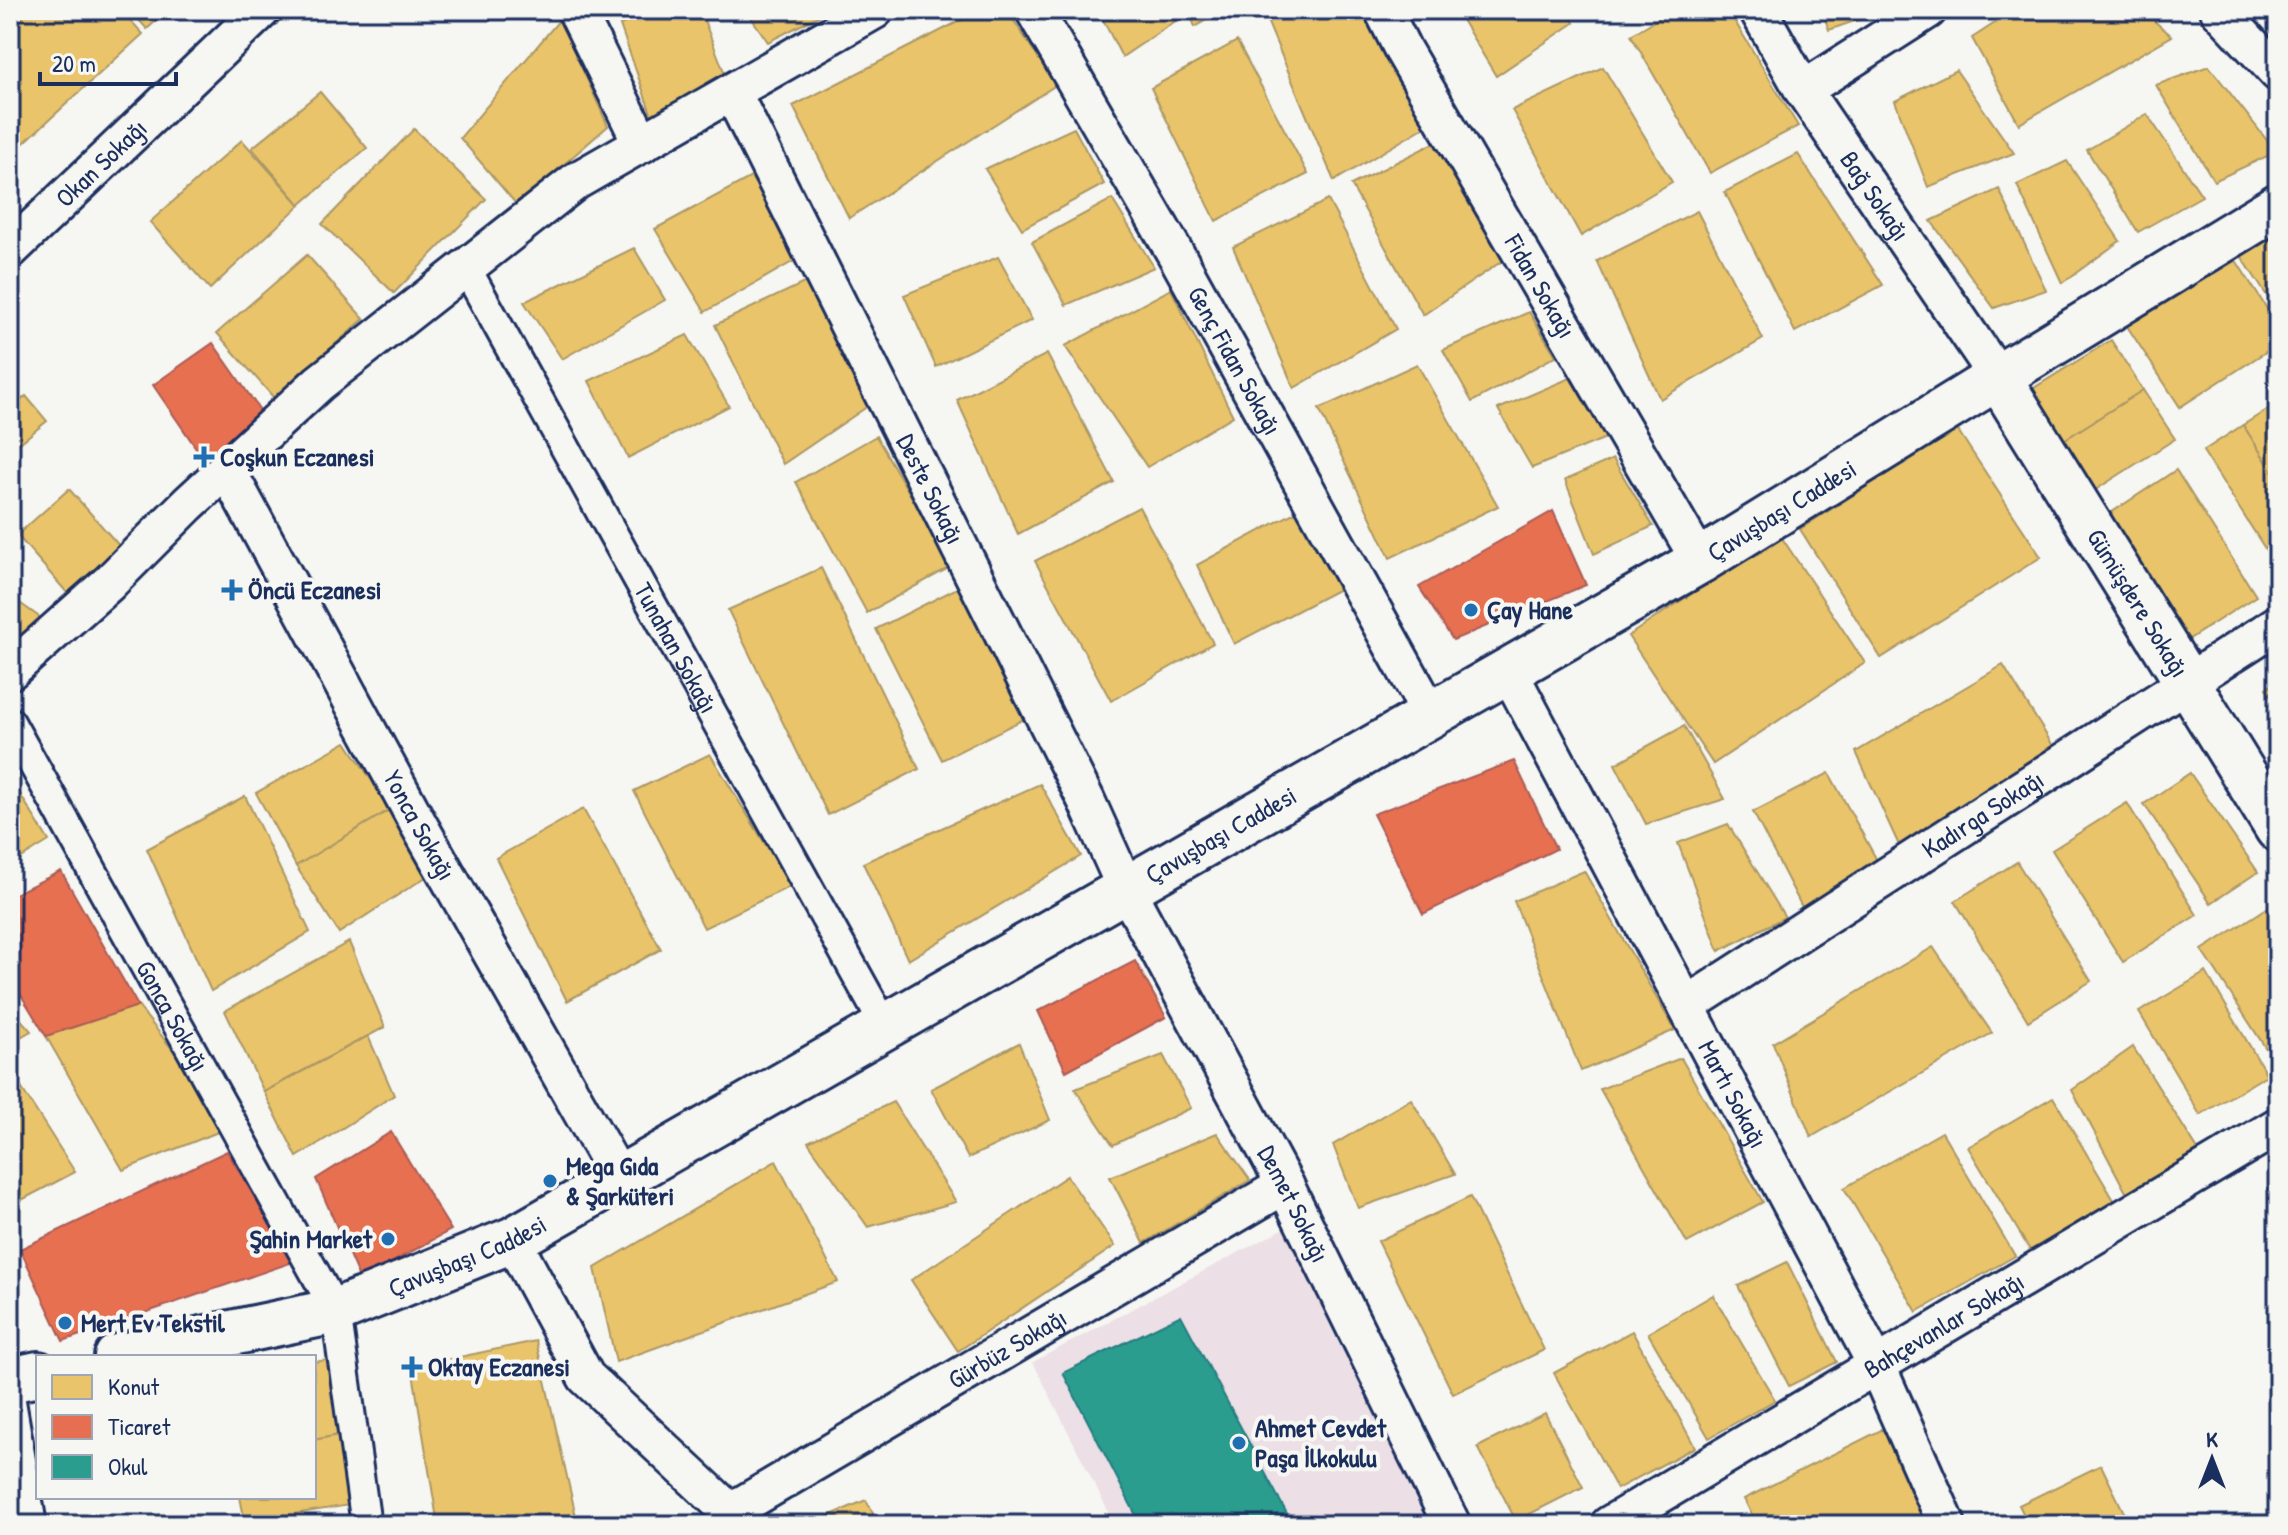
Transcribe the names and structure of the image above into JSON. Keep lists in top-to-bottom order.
{
  "streets": {
    "main road": ["Çavuşbaşı Caddesi", "Gümüşdere Sokağı"],
    "street": [
      "Okan Sokağı",
      "Bağ Sokağı",
      "Fidan Sokağı",
      "Genç Fidan Sokağı",
      "Deste Sokağı",
      "Tunahan Sokağı",
      "Kadırga Sokağı",
      "Yonca Sokağı",
      "Gonca Sokağı",
      "Martı Sokağı",
      "Demet Sokağı",
      "Bahçevanlar Sokağı",
      "Gürbüz Sokağı"
    ]
  },
  "crossings": [
    ["Bağ Sokağı", "Çavuşbaşı Caddesi"],
    ["Bağ Sokağı", "Gümüşdere Sokağı"],
    ["Fidan Sokağı", "Çavuşbaşı Caddesi"],
    ["Genç Fidan Sokağı", "Çavuşbaşı Caddesi"],
    ["Deste Sokağı", "Çavuşbaşı Caddesi"],
    ["Deste Sokağı", "Demet Sokağı"],
    ["Çavuşbaşı Caddesi", "Gümüşdere Sokağı"],
    ["Çavuşbaşı Caddesi", "Tunahan Sokağı"],
    ["Çavuşbaşı Caddesi", "Yonca Sokağı"],
    ["Çavuşbaşı Caddesi", "Gonca Sokağı"],
    ["Çavuşbaşı Caddesi", "Martı Sokağı"],
    ["Çavuşbaşı Caddesi", "Demet Sokağı"],
    ["Çavuşbaşı Caddesi", "Gürbüz Sokağı"],
    ["Gümüşdere Sokağı", "Kadırga Sokağı"],
    ["Kadırga Sokağı", "Martı Sokağı"],
    ["Martı Sokağı", "Bahçevanlar Sokağı"],
    ["Demet Sokağı", "Gürbüz Sokağı"]
  ],
  "places": {
    "health": ["Coşkun Eczanesi", "Öncü Eczanesi", "Oktay Eczanesi"],
    "other": [
      "Çay Hane",
      "Mega Gıda & Şarküteri",
      "Şahin Market",
      "Mert Ev Tekstil",
      "Ahmet Cevdet Paşa İlkokulu"
    ]
  },
  "legend": ["Konut", "Ticaret", "Okul"],
  "scale_bar": "20 m",
  "north": "top"
}
